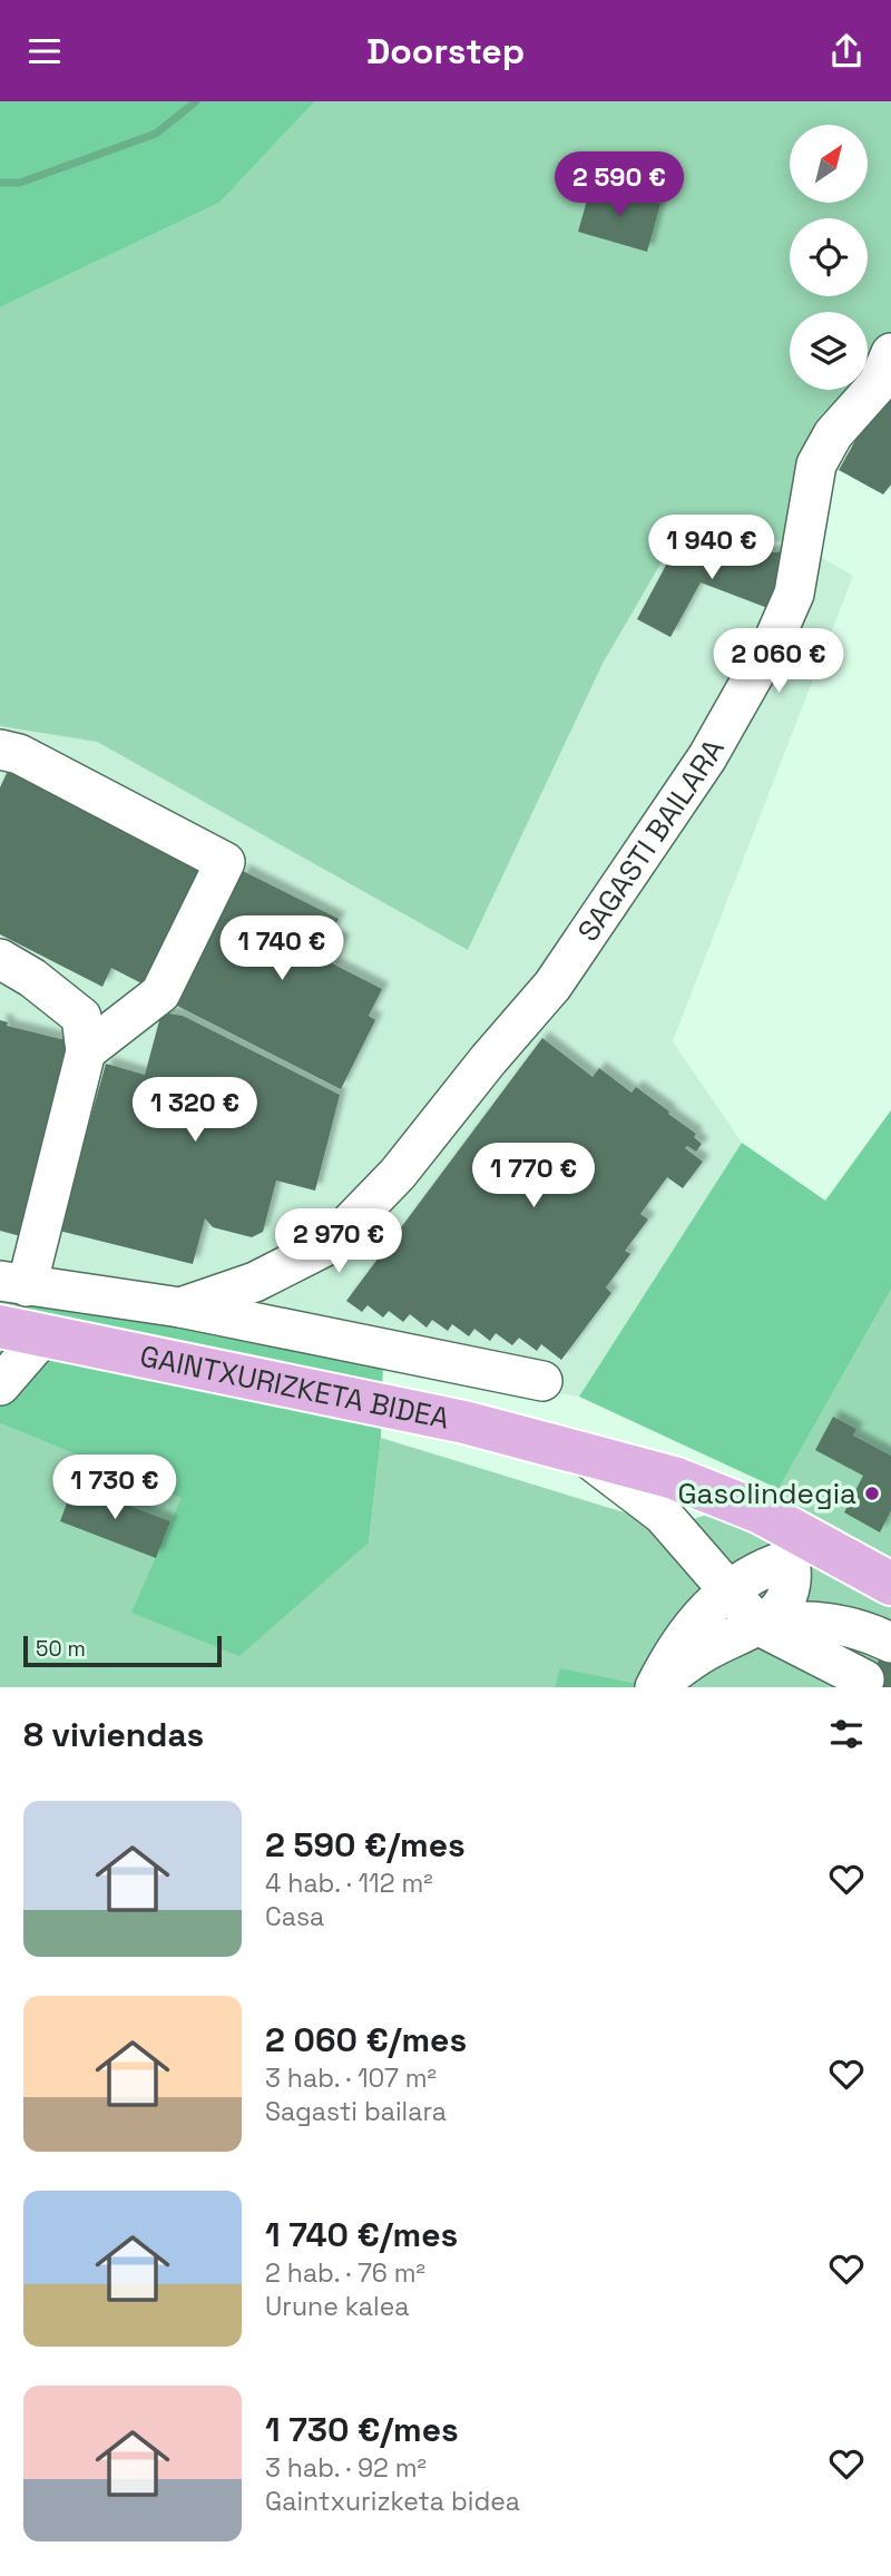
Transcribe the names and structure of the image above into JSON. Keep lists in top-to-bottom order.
{
  "streets": {
    "main road": ["GAINTXURIZKETA BIDEA"],
    "street": ["SAGASTI BAILARA"]
  },
  "places": ["Gasolindegia"],
  "scale_bar": "50 m",
  "north": "top right",
  "page": {
    "header": "Doorstep",
    "price": [
      "2 590 €",
      "1 940 €",
      "2 060 €",
      "1 740 €",
      "1 320 €",
      "1 770 €",
      "2 970 €",
      "1 730 €"
    ],
    "scale": "50 m",
    "heading": "8 viviendas",
    "list": [
      {
        "name": "2 590 €/mes",
        "note": "4 hab. · 112 m² · Casa"
      },
      {
        "name": "2 060 €/mes",
        "note": "3 hab. · 107 m² · Sagasti bailara"
      },
      {
        "name": "1 740 €/mes",
        "note": "2 hab. · 76 m² · Urune kalea"
      },
      {
        "name": "1 730 €/mes",
        "note": "3 hab. · 92 m² · Gaintxurizketa bidea"
      }
    ]
  }
}
